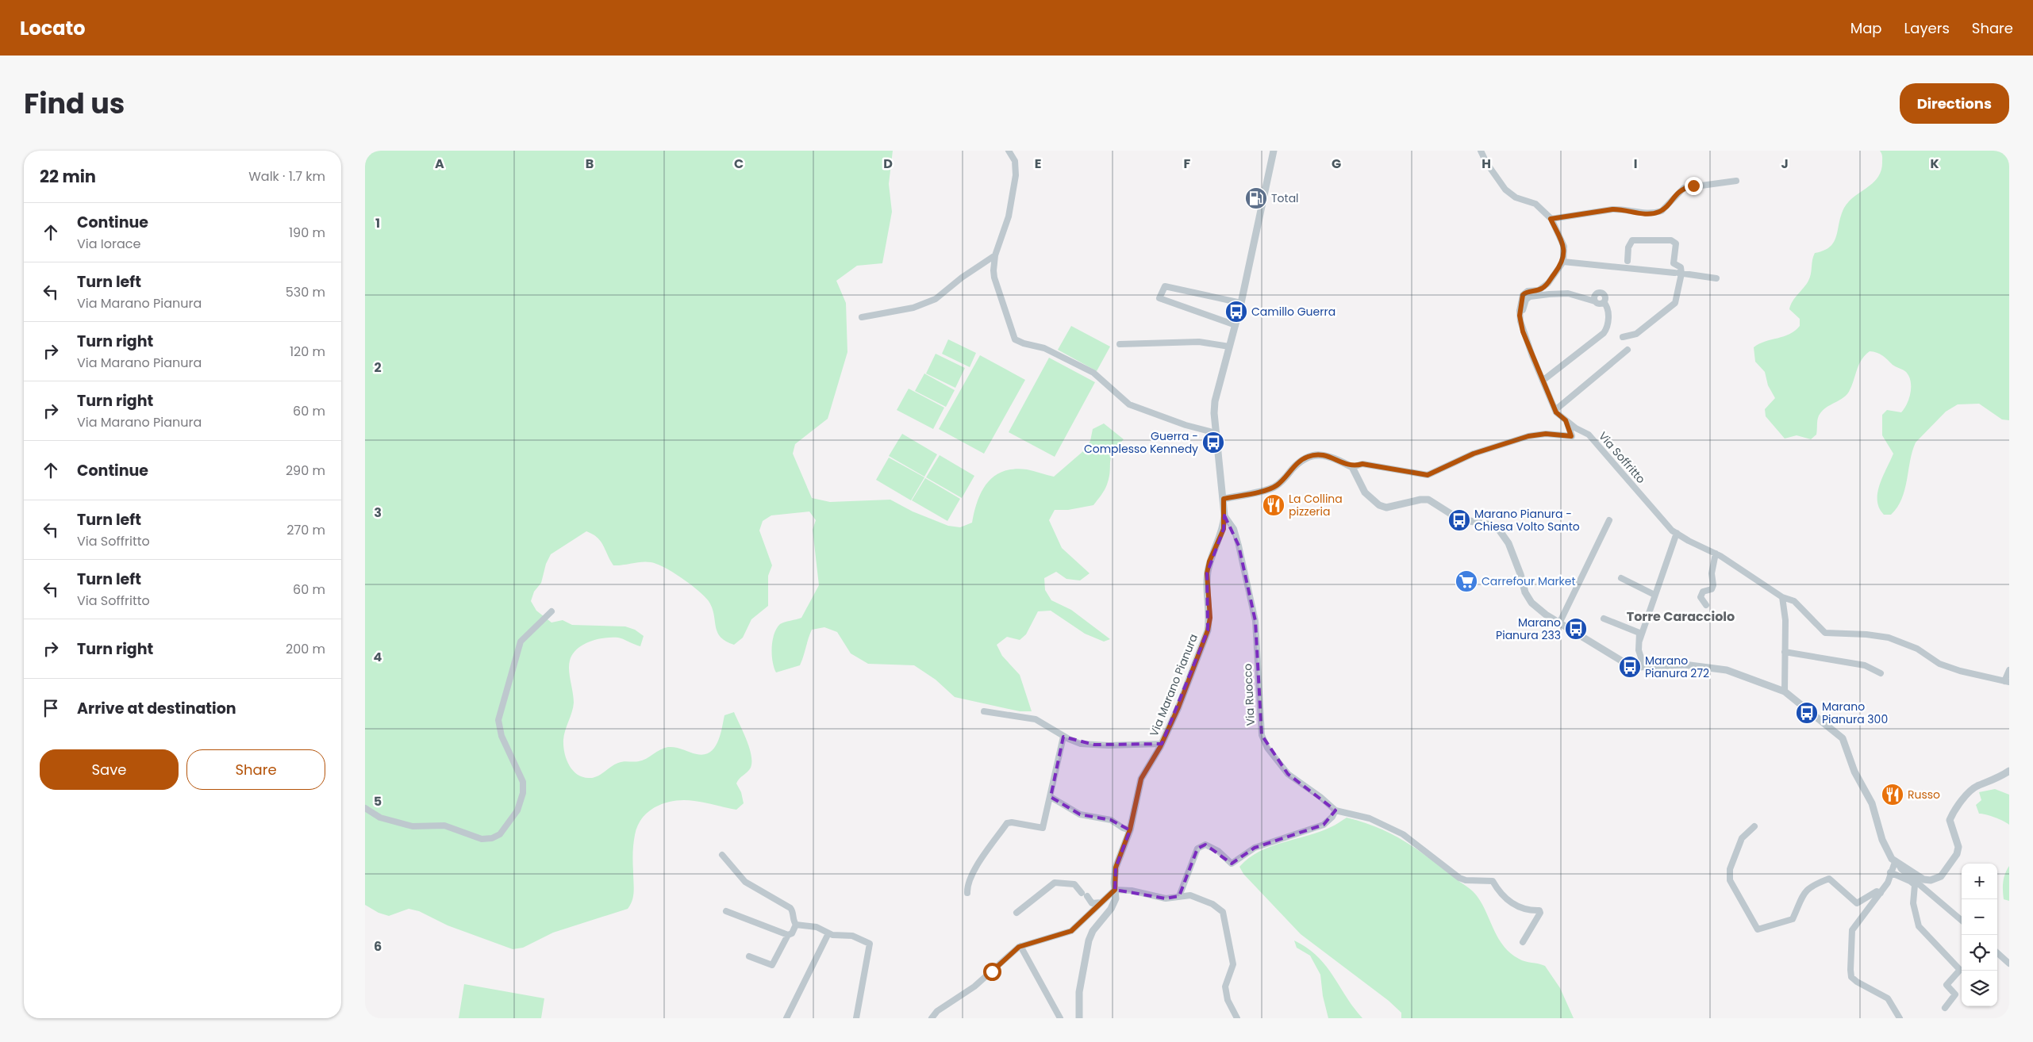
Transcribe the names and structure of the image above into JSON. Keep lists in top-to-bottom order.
{
  "streets": {
    "street": ["Via Soffritto", "Via Marano Pianura", "Via Ruocco"]
  },
  "crossings": [
    ["Via Marano Pianura", "Via Ruocco"]
  ],
  "districts": ["Torre Caracciolo"],
  "places": {
    "fuel station": ["Total"],
    "bus stop": [
      "Camillo Guerra",
      "Guerra - Complesso Kennedy",
      "Marano Pianura - Chiesa Volto Santo",
      "Marano Pianura 233",
      "Marano Pianura 272",
      "Marano Pianura 300"
    ],
    "restaurant": ["La Collina pizzeria", "Russo"],
    "supermarket": ["Carrefour Market"]
  },
  "page": {
    "header": "Locato",
    "nav": ["Map", "Layers", "Share"],
    "title": "Find us",
    "buttons": [
      "Directions",
      ["Save", "Share"]
    ],
    "heading": ["22 min", "Walk · 1.7 km"],
    "list": [
      ["Continue", "Via Iorace", "190 m"],
      ["Turn left", "Via Marano Pianura", "530 m"],
      ["Turn right", "Via Marano Pianura", "120 m"],
      ["Turn right", "Via Marano Pianura", "60 m"],
      ["Continue", "290 m"],
      ["Turn left", "Via Soffritto", "270 m"],
      ["Turn left", "Via Soffritto", "60 m"],
      ["Turn right", "200 m"],
      "Arrive at destination"
    ],
    "map_buttons": ["+", "−"]
  },
  "grid": {
    "columns": [
      "A",
      "B",
      "C",
      "D",
      "E",
      "F",
      "G",
      "H",
      "I",
      "J",
      "K"
    ],
    "rows": [
      "1",
      "2",
      "3",
      "4",
      "5",
      "6"
    ]
  }
}
